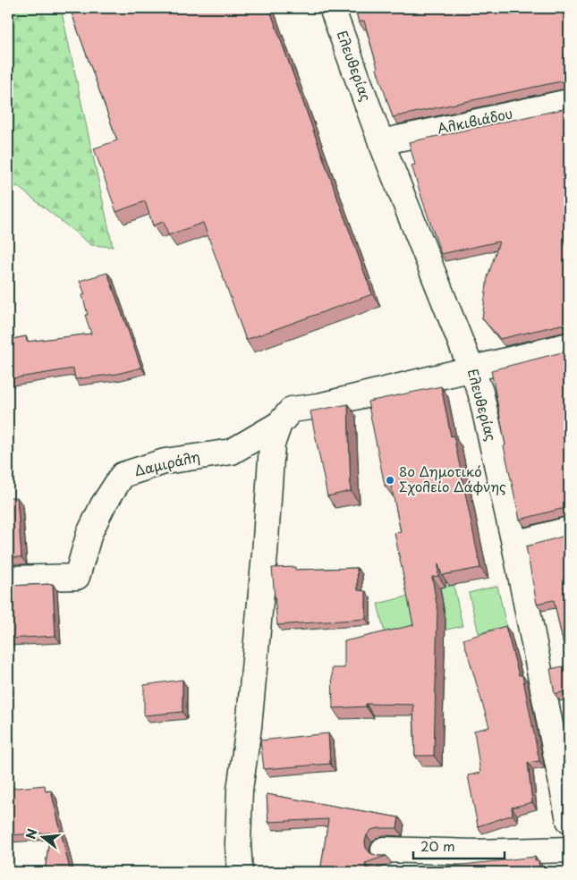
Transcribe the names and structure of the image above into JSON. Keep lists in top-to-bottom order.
{
  "streets": {
    "street": ["Ελευθερίας", "Αλκιβιάδου", "Δαμιράλη"]
  },
  "crossings": [
    ["Ελευθερίας", "Αλκιβιάδου"]
  ],
  "places": ["8ο Δημοτικό Σχολείο Δάφνης"],
  "scale_bar": "20 m",
  "north": "left"
}
